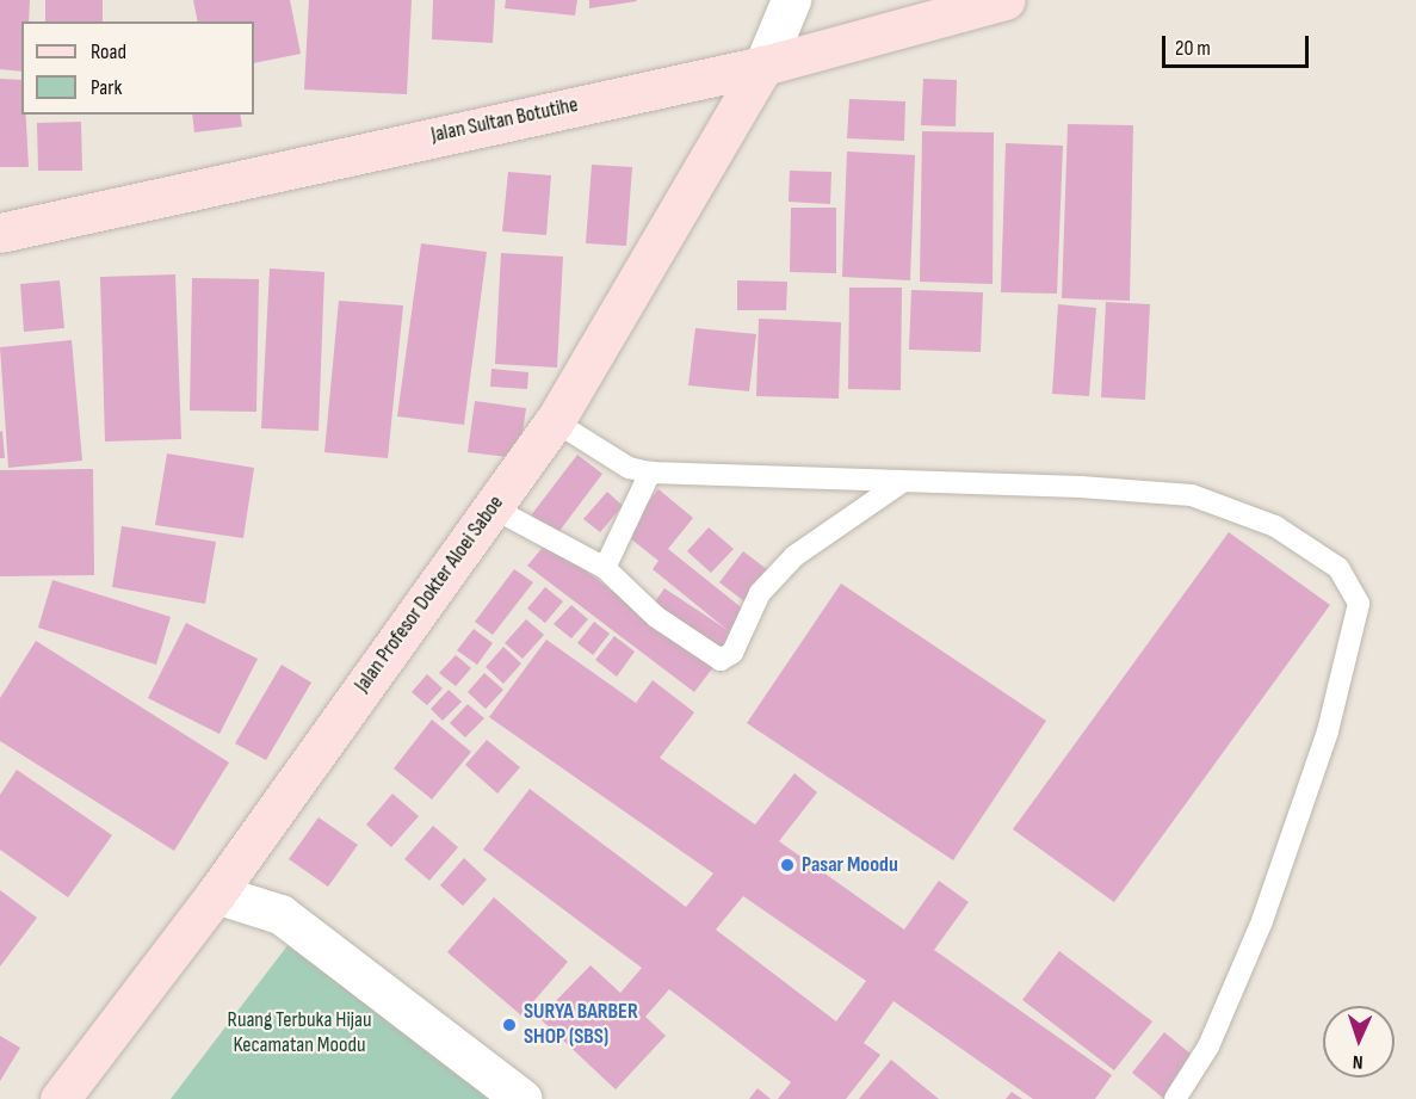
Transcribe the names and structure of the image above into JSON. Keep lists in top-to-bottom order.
{
  "streets": {
    "street": ["Jalan Sultan Botutihe", "Jalan Profesor Dokter Aloei Saboe"]
  },
  "crossings": [
    ["Jalan Sultan Botutihe", "Jalan Profesor Dokter Aloei Saboe"]
  ],
  "parks": ["Ruang Terbuka Hijau Kecamatan Moodu"],
  "places": ["Pasar Moodu", "SURYA BARBER SHOP (SBS)"],
  "legend": ["Road", "Park"],
  "scale_bar": "20 m",
  "north": "bottom"
}
